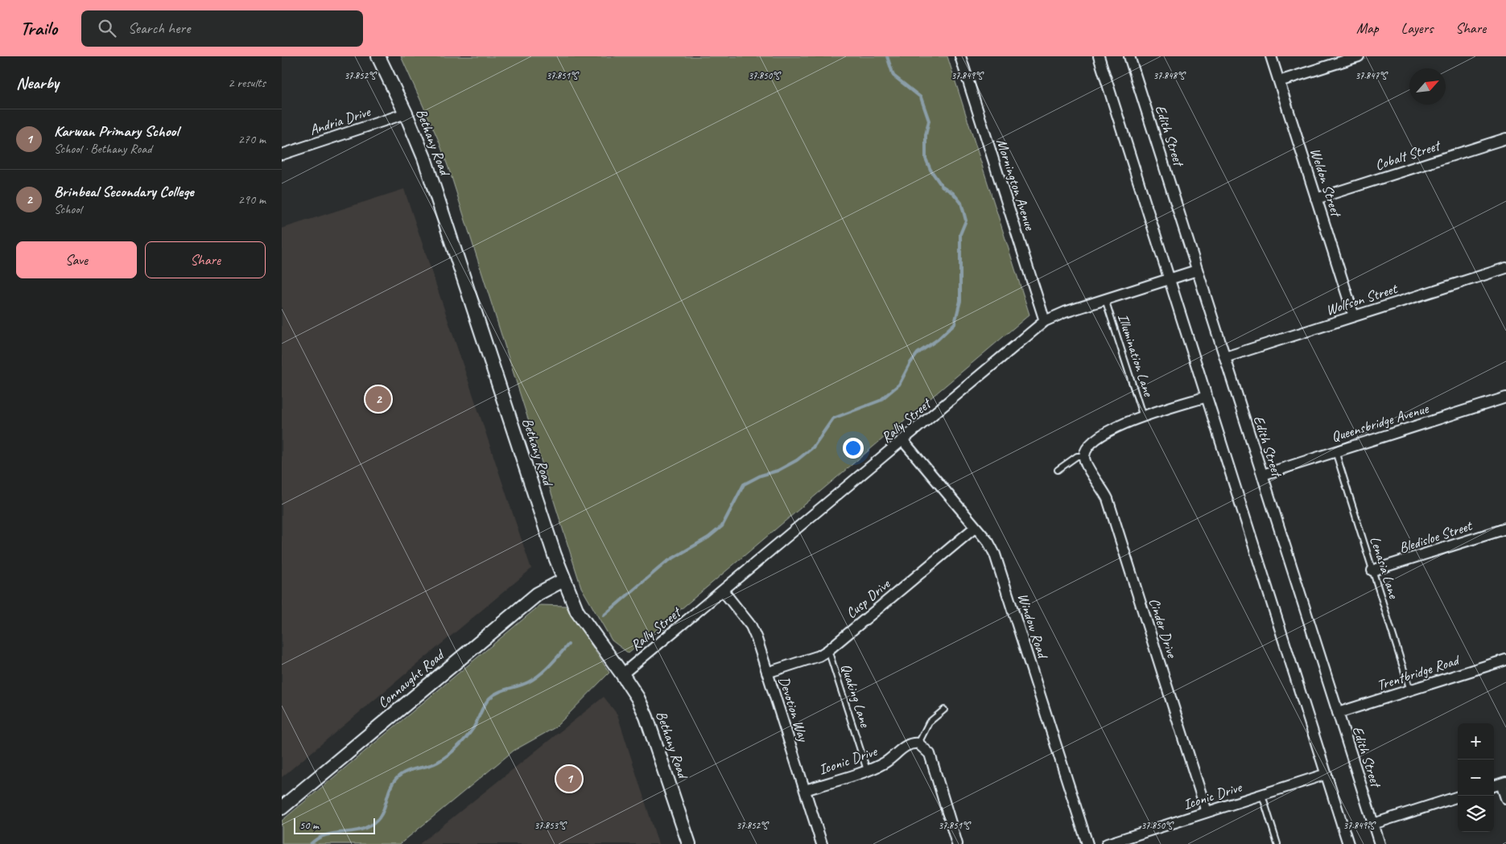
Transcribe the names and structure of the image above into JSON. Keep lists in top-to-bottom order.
{
  "streets": {
    "street": [
      "Andria Drive",
      "Edith Street",
      "Bethany Road",
      "Cobalt Street",
      "Weldon Street",
      "Mornington Avenue",
      "Wolfson Street",
      "Rally Street",
      "Queensbridge Avenue",
      "Bledisloe Street",
      "Cusp Drive",
      "Window Road",
      "Cinder Drive",
      "Trentbridge Road",
      "Connaught Road",
      "Devotion Way",
      "Iconic Drive"
    ],
    "lane": ["Illumination Lane", "Lenasia Lane", "Quaking Lane"]
  },
  "crossings": [
    ["Andria Drive", "Bethany Road"],
    ["Edith Street", "Wolfson Street"],
    ["Edith Street", "Rally Street"],
    ["Edith Street", "Queensbridge Avenue"],
    ["Edith Street", "Trentbridge Road"],
    ["Bethany Road", "Rally Street"],
    ["Bethany Road", "Connaught Road"],
    ["Cobalt Street", "Weldon Street"],
    ["Weldon Street", "Wolfson Street"],
    ["Mornington Avenue", "Rally Street"],
    ["Illumination Lane", "Rally Street"],
    ["Rally Street", "Window Road"],
    ["Rally Street", "Devotion Way"],
    ["Queensbridge Avenue", "Lenasia Lane"],
    ["Bledisloe Street", "Lenasia Lane"],
    ["Lenasia Lane", "Trentbridge Road"],
    ["Cusp Drive", "Window Road"],
    ["Cusp Drive", "Quaking Lane"],
    ["Cusp Drive", "Devotion Way"],
    ["Cinder Drive", "Iconic Drive"],
    ["Quaking Lane", "Iconic Drive"],
    ["Devotion Way", "Iconic Drive"]
  ],
  "scale_bar": "50 m",
  "north": "top right",
  "page": {
    "header": "Trailo",
    "search": "Search here",
    "nav": ["Map", "Layers", "Share"],
    "heading": ["Nearby", "2 results"],
    "list": [
      {
        "mark": "1",
        "name": "Karwan Primary School",
        "note": "School · Bethany Road",
        "value": "270 m"
      },
      {
        "mark": "2",
        "name": "Brinbeal Secondary College",
        "note": "School",
        "value": "290 m"
      }
    ],
    "buttons": ["Save", "Share"],
    "pins": ["2", "1"],
    "map_buttons": ["+", "−"],
    "scale": "50 m"
  },
  "coordinates": [
    "37.852°S",
    "37.851°S",
    "37.850°S",
    "37.849°S",
    "37.848°S",
    "37.847°S",
    "37.853°S"
  ]
}
